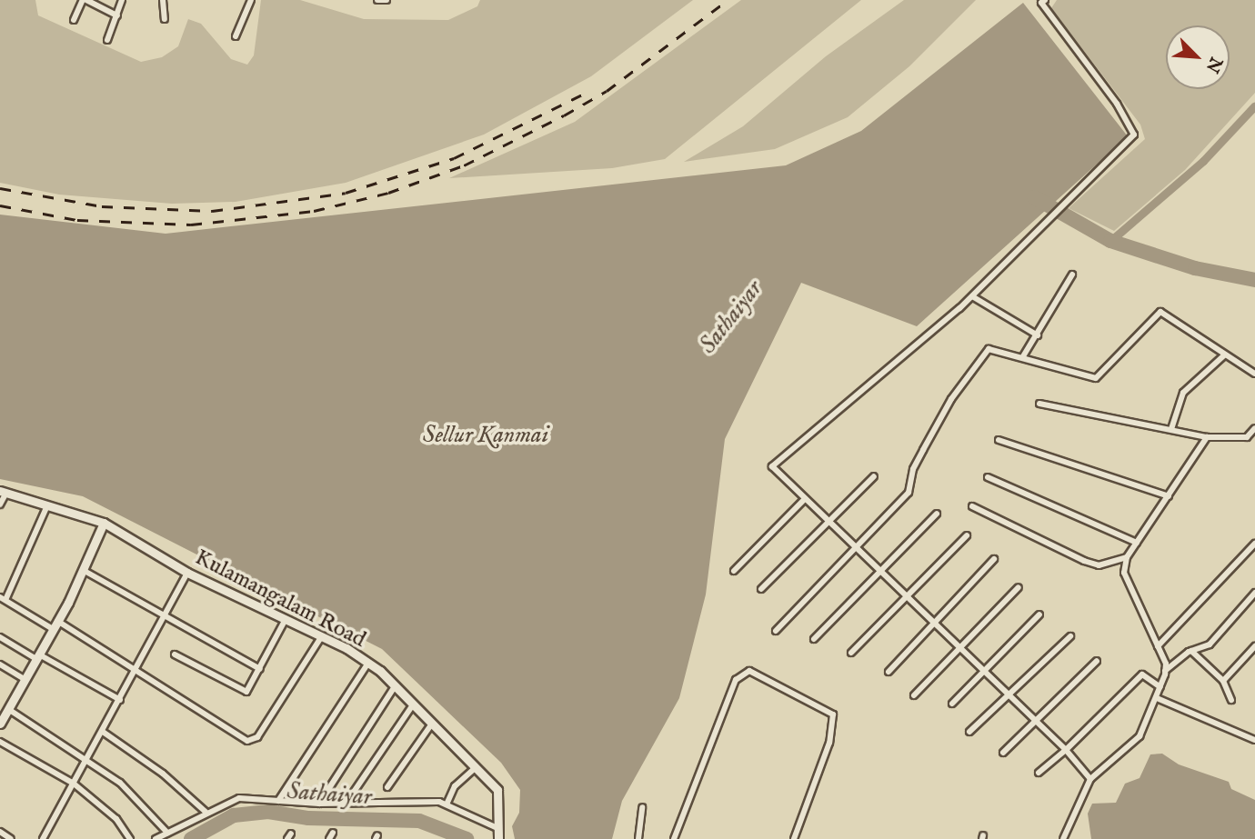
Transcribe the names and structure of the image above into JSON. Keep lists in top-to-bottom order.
{
  "streets": {
    "main road": ["Kulamangalam Road"]
  },
  "water": ["Sathaiyar", "Sellur Kanmai"],
  "north": "bottom right"
}
